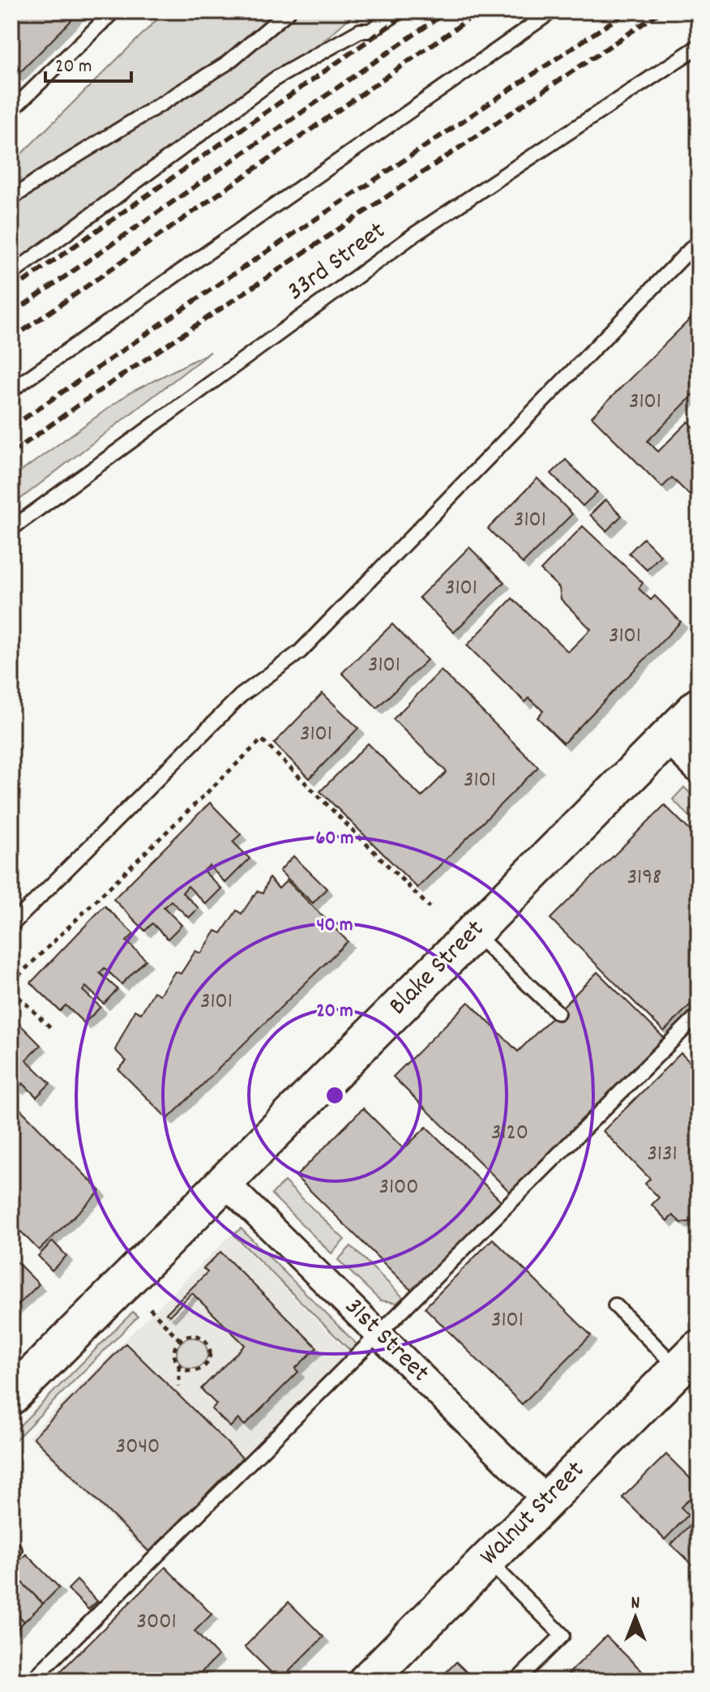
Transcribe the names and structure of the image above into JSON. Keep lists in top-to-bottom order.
{
  "streets": {
    "street": ["Blake Street", "31st Street", "Walnut Street"],
    "lane": ["33rd Street"]
  },
  "crossings": [
    ["Blake Street", "31st Street"],
    ["31st Street", "Walnut Street"]
  ],
  "house_numbers": [
    "3101",
    "3101",
    "3101",
    "3101",
    "3101",
    "3101",
    "3101",
    "3198",
    "3101",
    "3120",
    "3131",
    "3100",
    "3101",
    "3040",
    "3001"
  ],
  "scale_bar": "20 m",
  "north": "top",
  "rings": ["60 m", "40 m", "20 m"]
}
